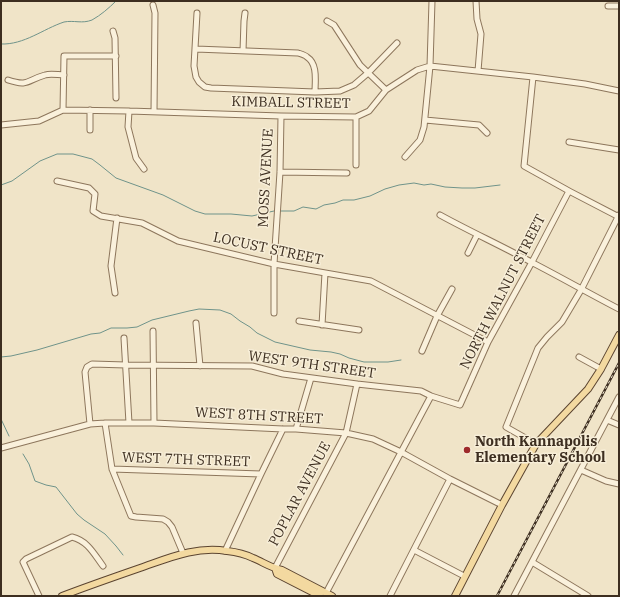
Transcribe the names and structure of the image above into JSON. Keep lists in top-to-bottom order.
{
  "streets": {
    "street": [
      "KIMBALL STREET",
      "MOSS AVENUE",
      "LOCUST STREET",
      "NORTH WALNUT STREET",
      "WEST 9TH STREET",
      "WEST 8TH STREET",
      "WEST 7TH STREET",
      "POPLAR AVENUE"
    ]
  },
  "crossings": [
    ["KIMBALL STREET", "MOSS AVENUE"],
    ["MOSS AVENUE", "LOCUST STREET"],
    ["LOCUST STREET", "NORTH WALNUT STREET"],
    ["NORTH WALNUT STREET", "WEST 9TH STREET"],
    ["WEST 9TH STREET", "WEST 8TH STREET"],
    ["WEST 9TH STREET", "POPLAR AVENUE"],
    ["WEST 8TH STREET", "POPLAR AVENUE"]
  ],
  "places": ["North Kannapolis Elementary School"]
}
